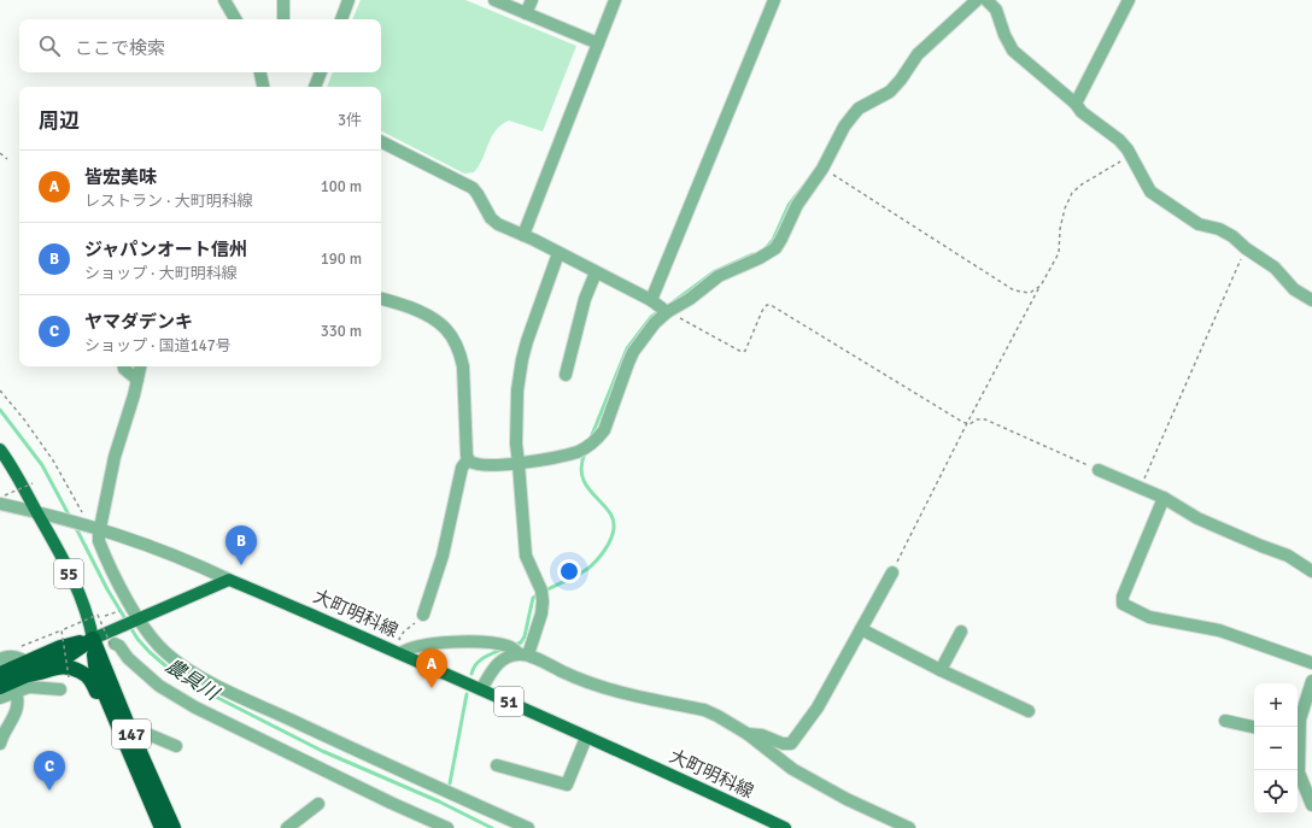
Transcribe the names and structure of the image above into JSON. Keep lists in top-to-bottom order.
{
  "streets": {
    "highway": ["147"],
    "main road": ["55", "大町明科線", "51"]
  },
  "crossings": [
    ["55", "147"]
  ],
  "water": ["農具川"],
  "page": {
    "search": "ここで検索",
    "heading": ["周辺", "3件"],
    "list": [
      {
        "mark": "A",
        "name": "皆宏美味",
        "note": "レストラン · 大町明科線",
        "value": "100 m"
      },
      {
        "mark": "B",
        "name": "ジャパンオート信州",
        "note": "ショップ · 大町明科線",
        "value": "190 m"
      },
      {
        "mark": "C",
        "name": "ヤマダデンキ",
        "note": "ショップ · 国道147号",
        "value": "330 m"
      }
    ],
    "pins": ["B", "A", "C"],
    "map_buttons": ["+", "−"]
  }
}
